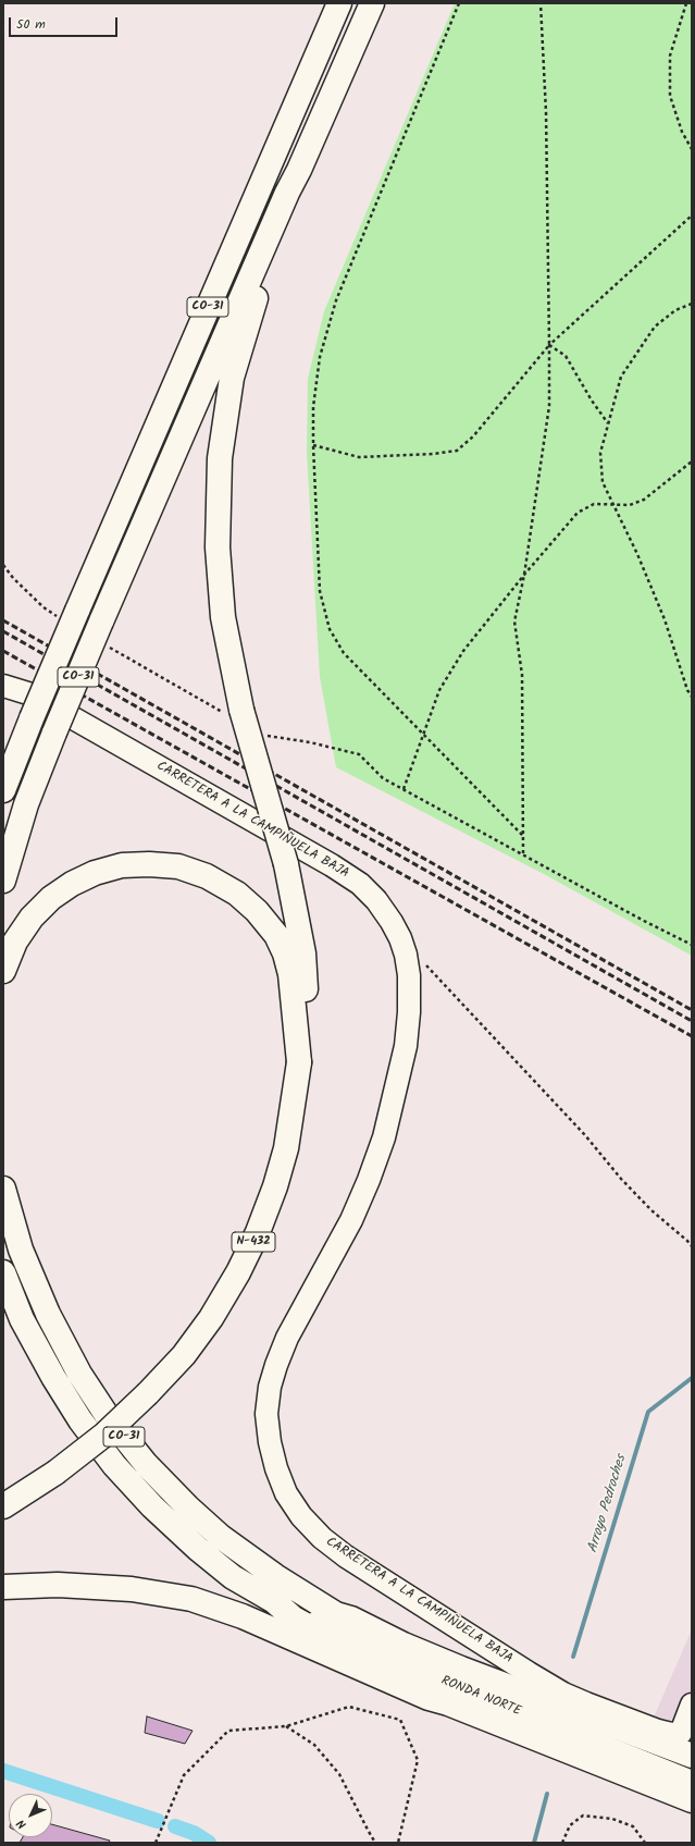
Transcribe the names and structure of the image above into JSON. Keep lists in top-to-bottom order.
{
  "streets": {
    "highway": ["CO-31", "N-432", "RONDA NORTE"],
    "street": ["CARRETERA A LA CAMPIÑUELA BAJA"]
  },
  "crossings": [
    ["CO-31", "RONDA NORTE"]
  ],
  "water": ["Arroyo Pedroches"],
  "scale_bar": "50 m",
  "north": "bottom left"
}
